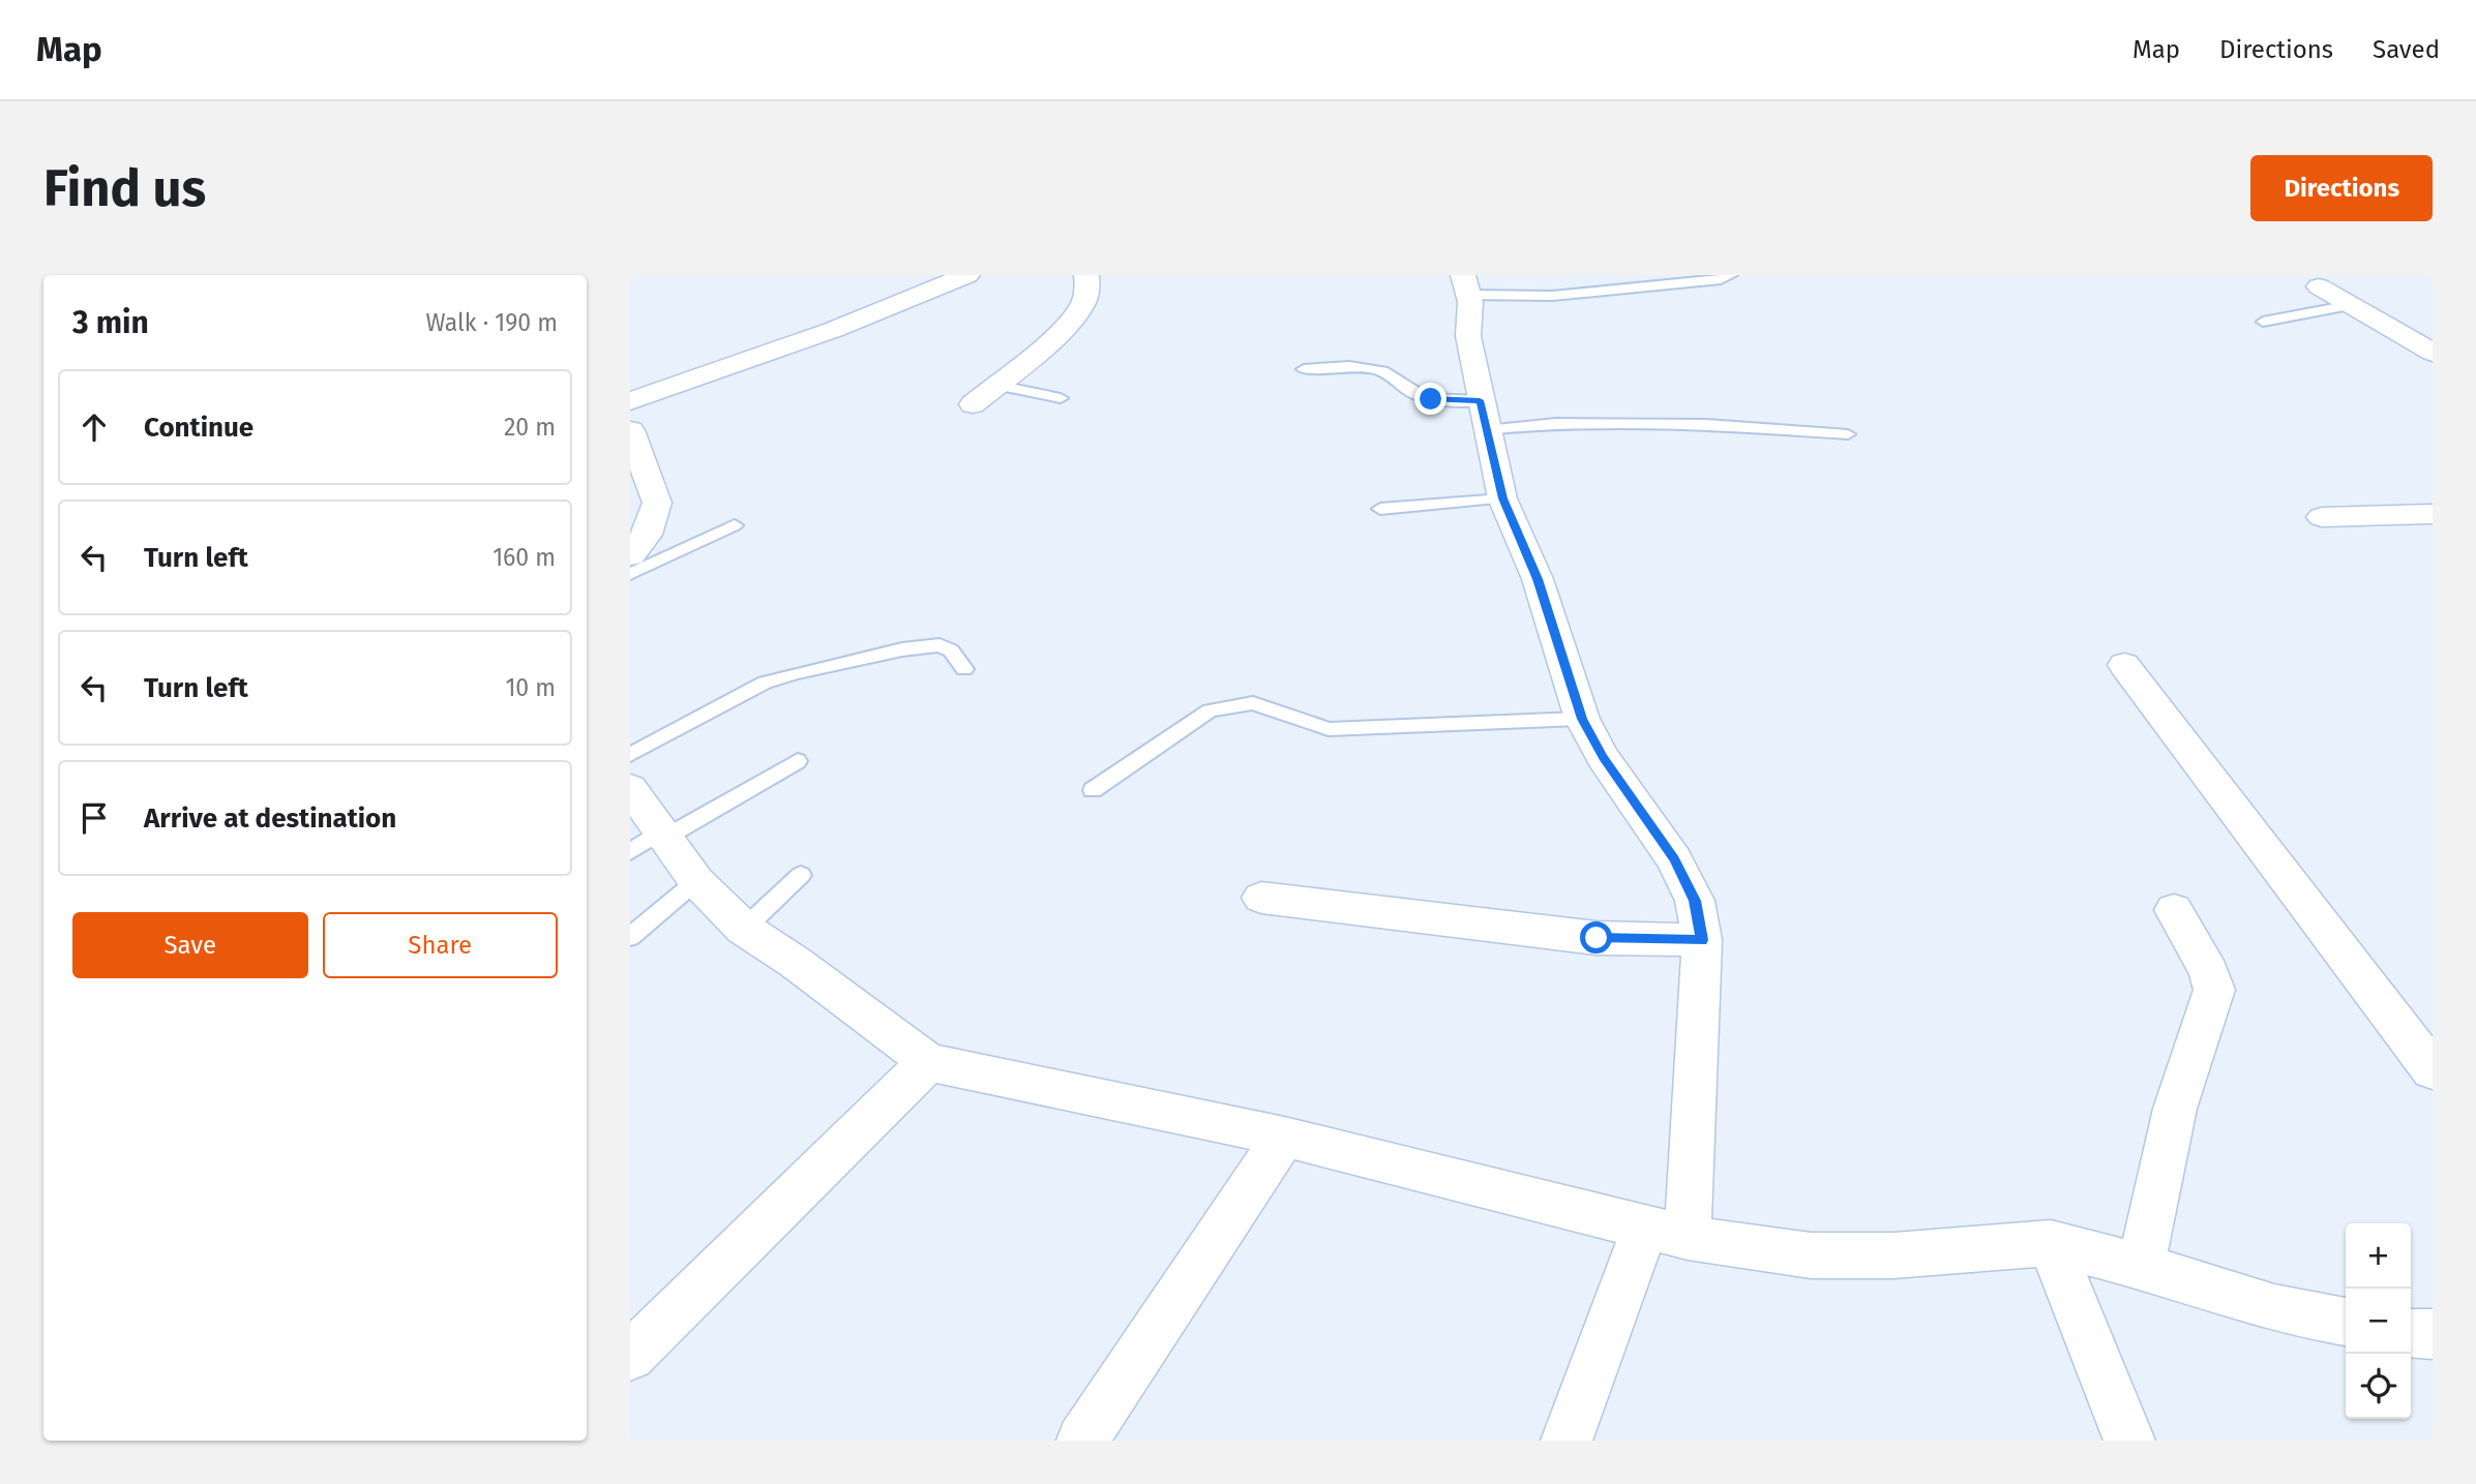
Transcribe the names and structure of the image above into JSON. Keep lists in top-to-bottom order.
{
  "page": {
    "header": "Map",
    "nav": ["Map", "Directions", "Saved"],
    "buttons": [
      "Directions",
      ["Save", "Share"]
    ],
    "title": "Find us",
    "heading": ["3 min", "Walk · 190 m"],
    "list": [
      ["Continue", "20 m"],
      ["Turn left", "160 m"],
      ["Turn left", "10 m"],
      "Arrive at destination"
    ],
    "map_buttons": ["+", "−"]
  }
}
